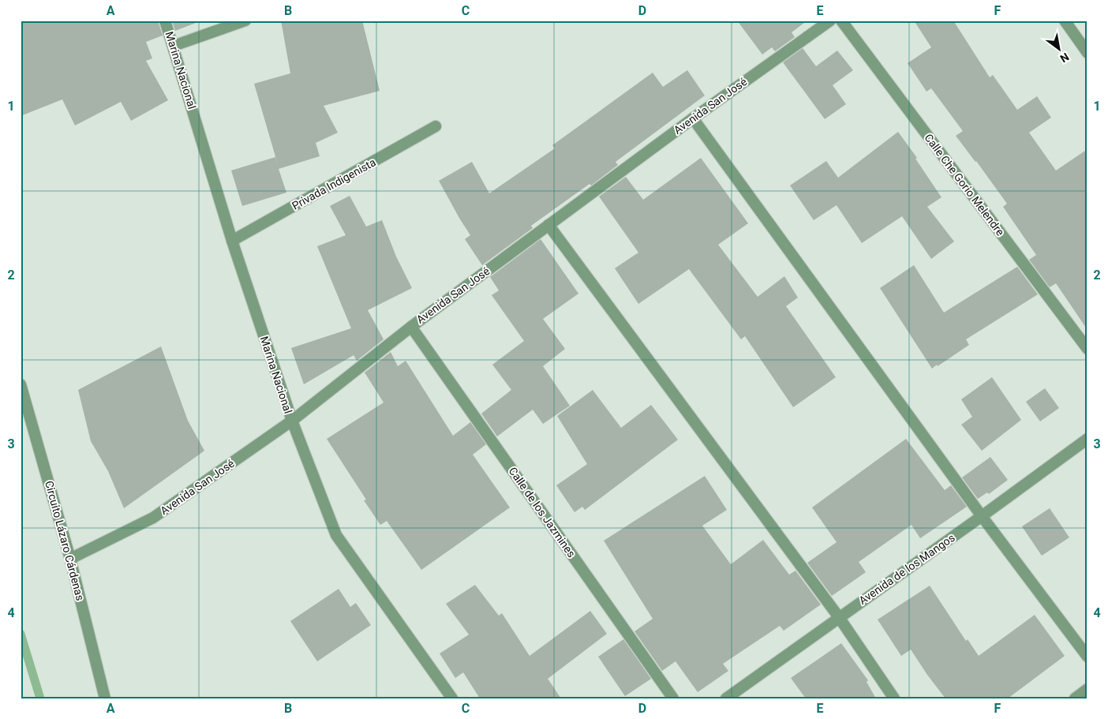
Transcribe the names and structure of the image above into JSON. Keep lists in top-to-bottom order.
{
  "streets": {
    "street": [
      "Marina Nacional",
      "Avenida San José",
      "Privada Indigenista",
      "Calle Che Gorio Melendre",
      "Calle de los Jazmines",
      "Circuito Lázaro Cárdenas",
      "Avenida de los Mangos"
    ]
  },
  "crossings": [
    ["Marina Nacional", "Avenida San José"],
    ["Marina Nacional", "Privada Indigenista"],
    ["Avenida San José", "Calle de los Jazmines"],
    ["Avenida San José", "Circuito Lázaro Cárdenas"]
  ],
  "north": "bottom right",
  "grid": {
    "columns": [
      "A",
      "B",
      "C",
      "D",
      "E",
      "F"
    ],
    "rows": [
      "1",
      "2",
      "3",
      "4"
    ]
  }
}
